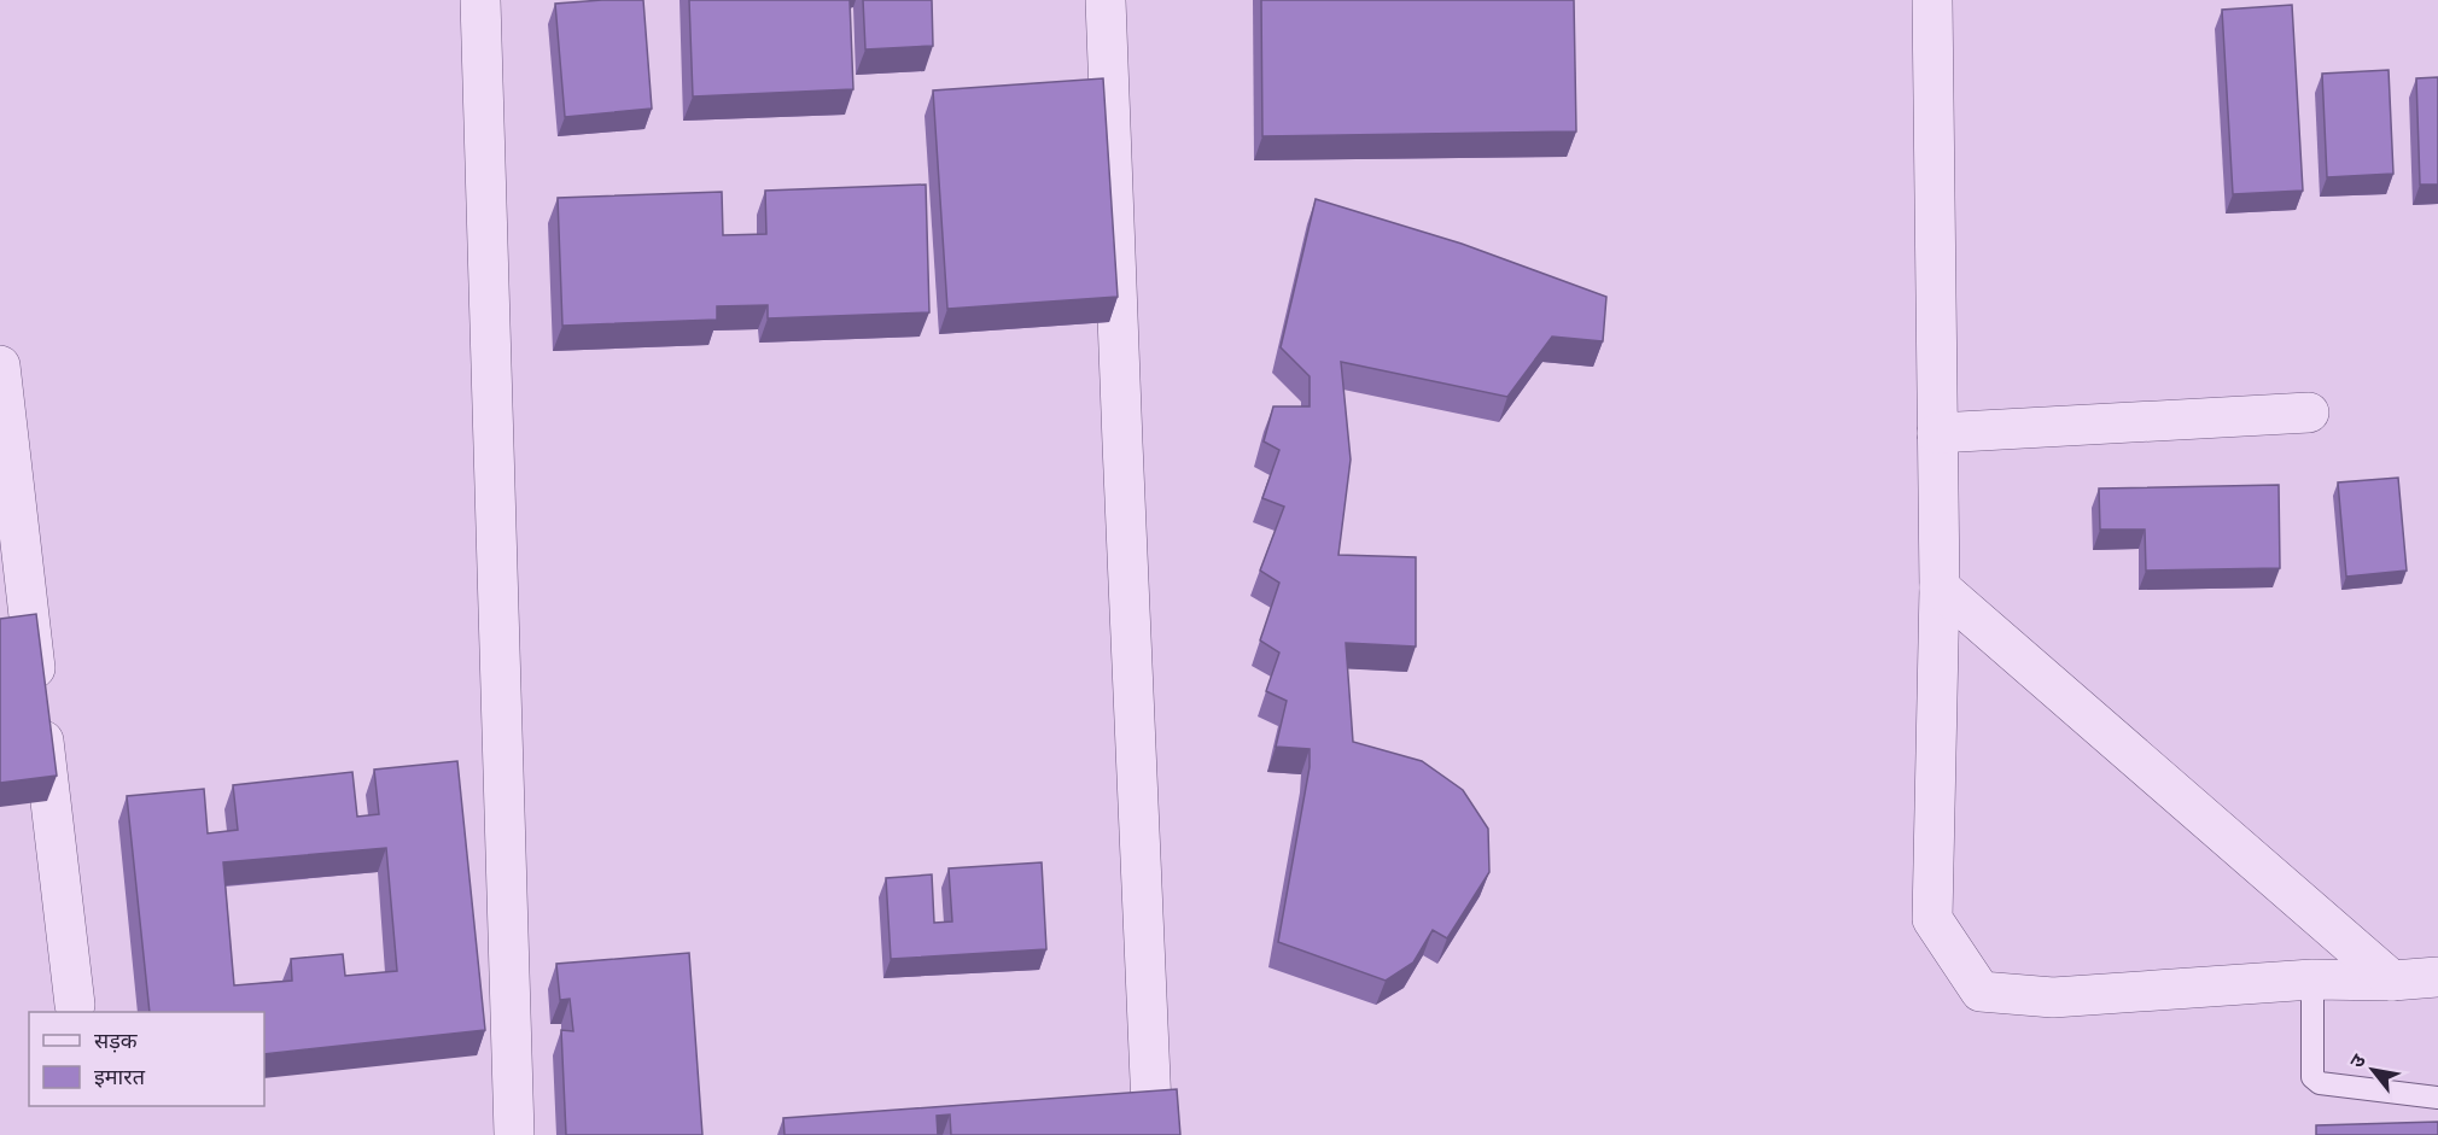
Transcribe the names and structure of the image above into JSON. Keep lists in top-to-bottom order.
{
  "legend": ["सड़क", "इमारत"],
  "north": "top left"
}
